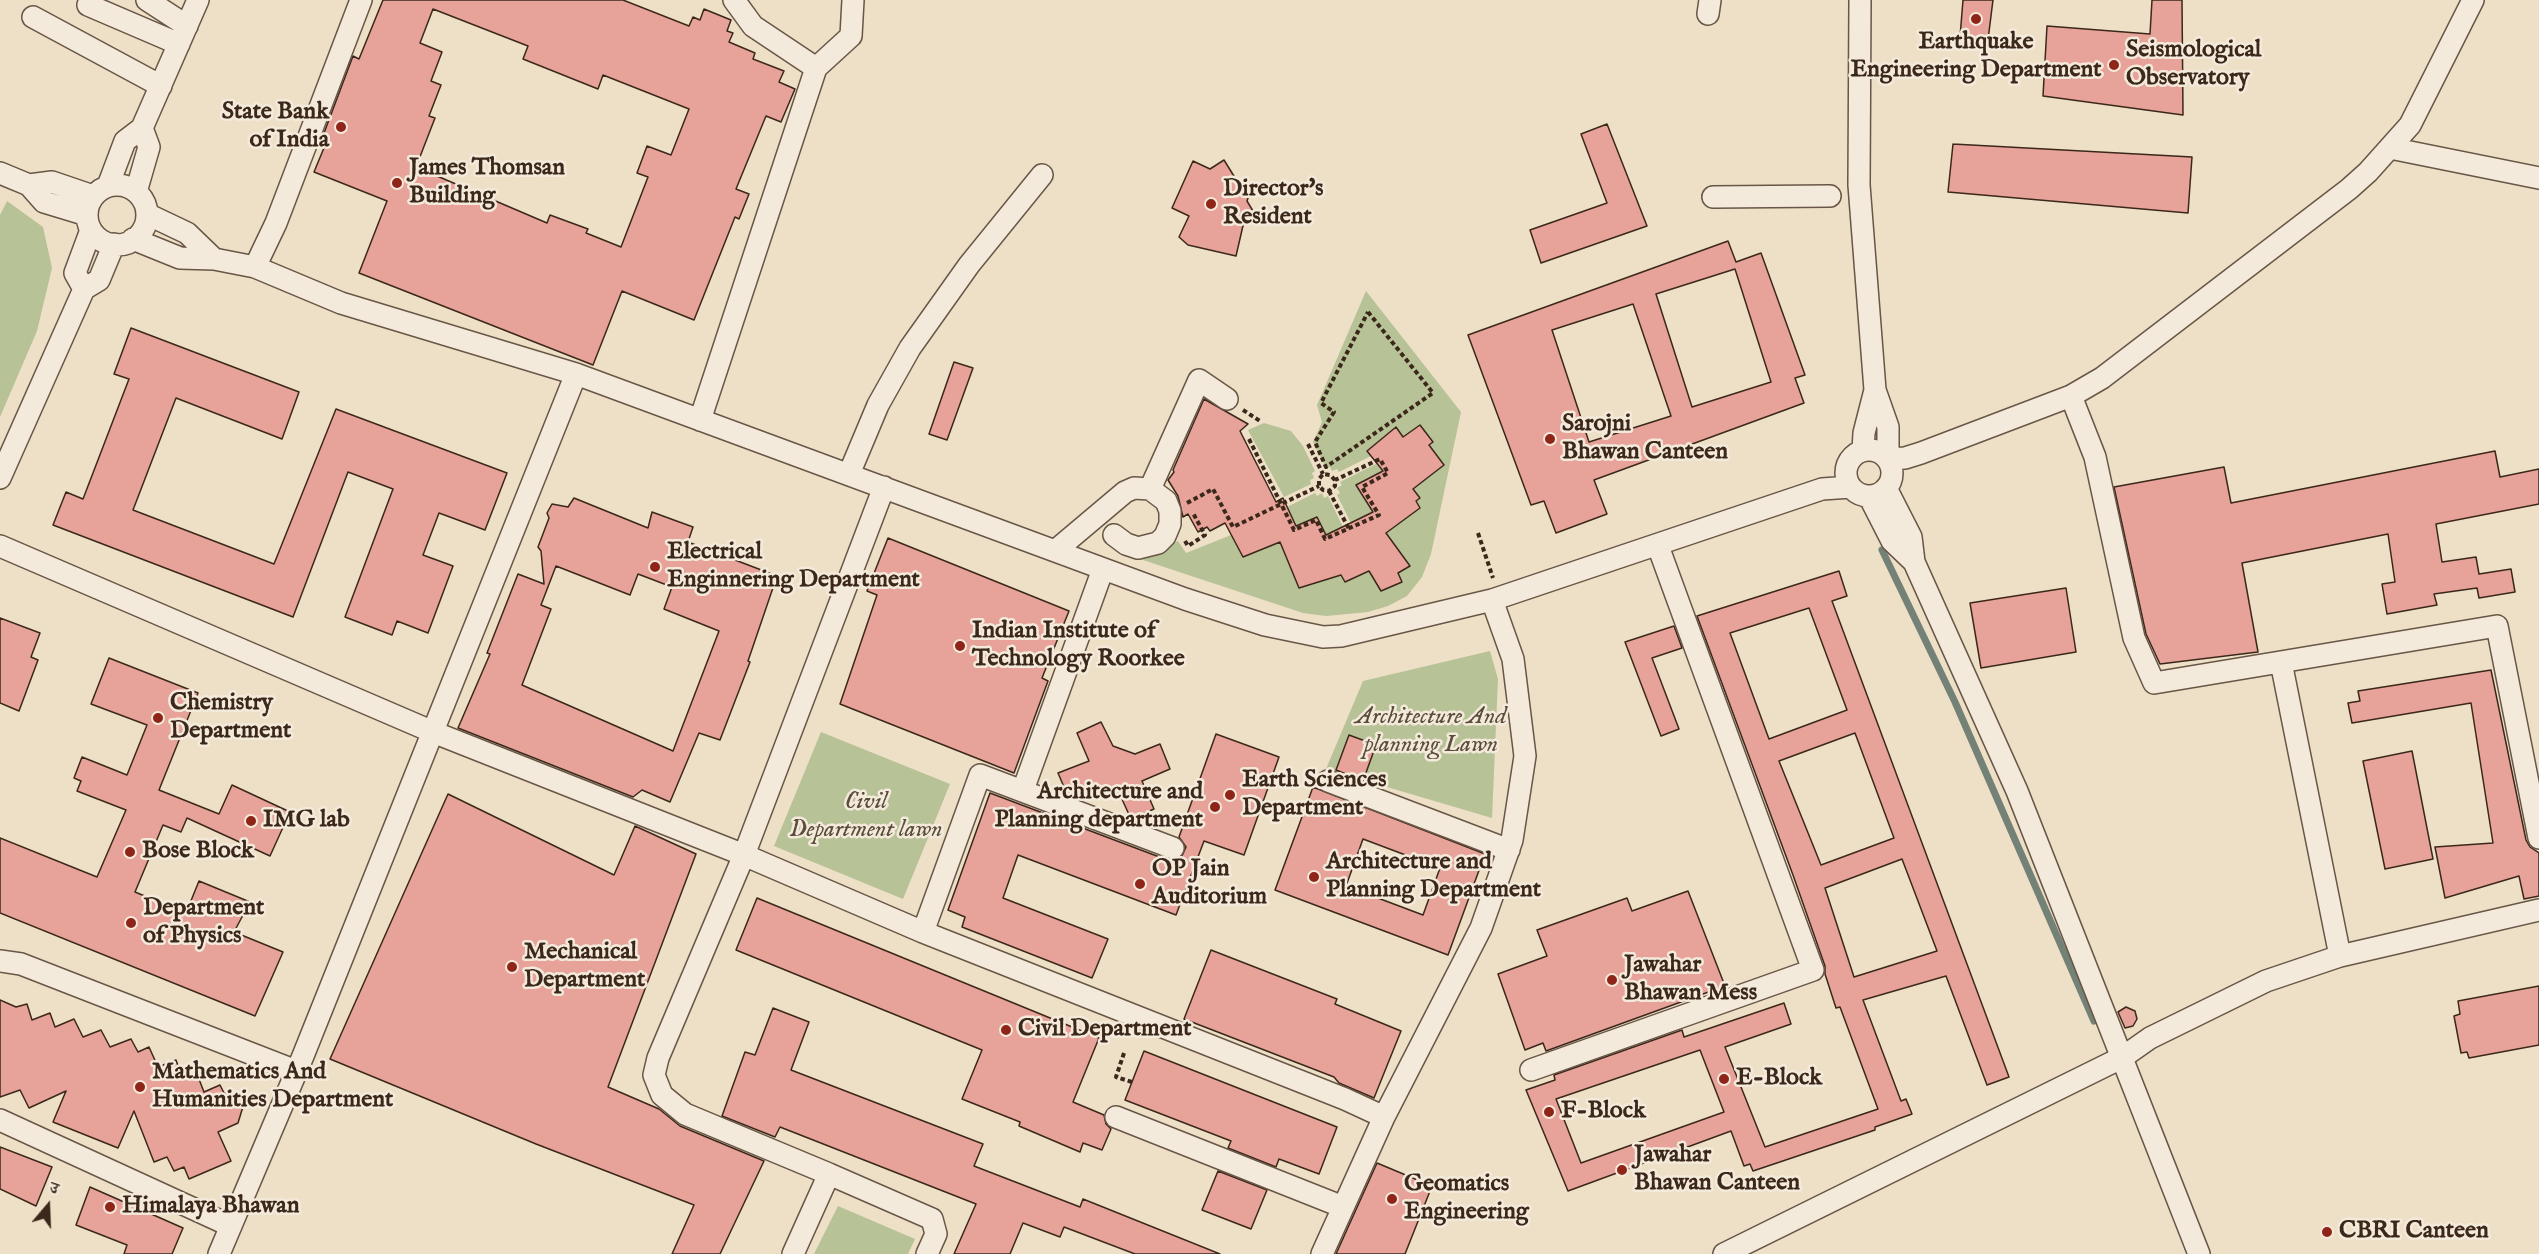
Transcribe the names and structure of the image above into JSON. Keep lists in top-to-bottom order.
{
  "parks": ["Architecture And planning Lawn", "Civil Department lawn"],
  "places": [
    "Earthquake Engineering Department",
    "Seismological Observatory",
    "State Bank of India",
    "James Thomsan Building",
    "Director's Resident",
    "Sarojni Bhawan Canteen",
    "Electrical Enginnering Department",
    "Indian Institute of Technology Roorkee",
    "Chemistry Department",
    "Earth Sciences Department",
    "Architecture and Planning department",
    "IMG lab",
    "Bose Block",
    "Architecture and Planning Department",
    "OP Jain Auditorium",
    "Department of Physics",
    "Mechanical Department",
    "Jawahar Bhawan Mess",
    "Civil Department",
    "E-Block",
    "Mathematics And Humanities Department",
    "F-Block",
    "Jawahar Bhawan Canteen",
    "Geomatics Engineering",
    "Himalaya Bhawan",
    "CBRI Canteen"
  ],
  "north": "top"
}
